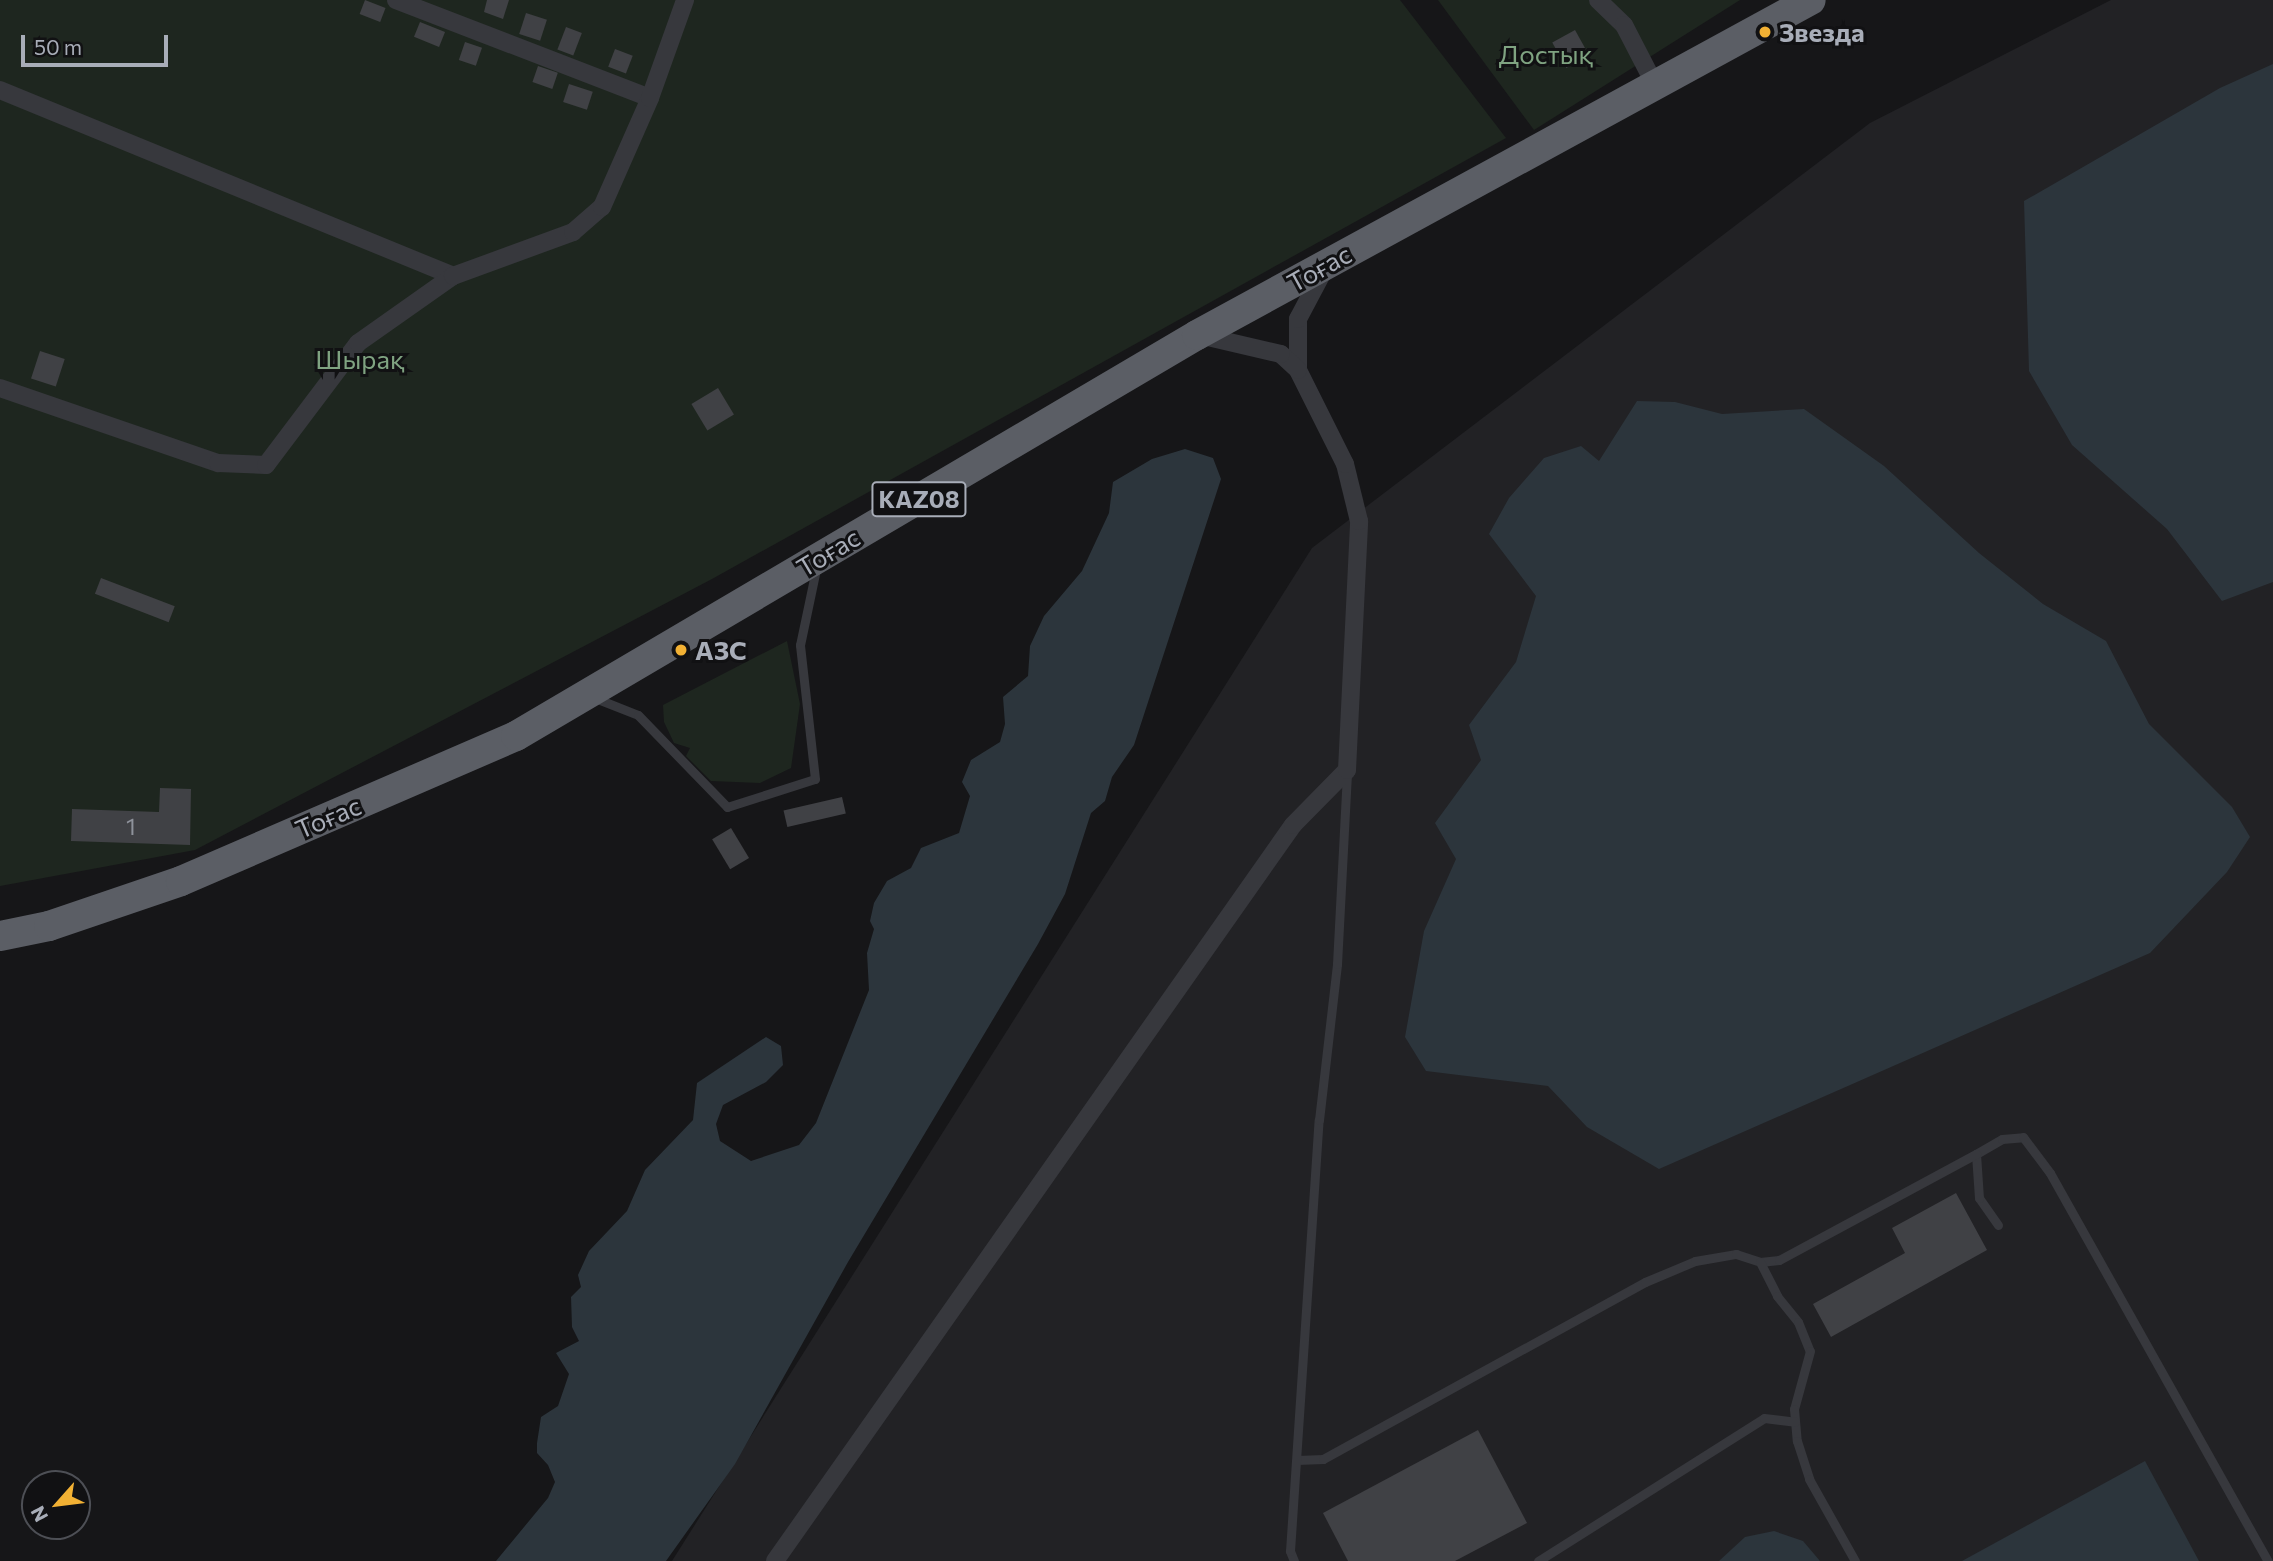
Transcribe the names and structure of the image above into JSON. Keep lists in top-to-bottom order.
{
  "streets": {
    "highway": ["Тоғас", "KAZ08"]
  },
  "parks": ["Достық", "Шырақ"],
  "places": ["Звезда", "АЗС"],
  "house_numbers": ["1"],
  "scale_bar": "50 m",
  "north": "bottom left"
}
